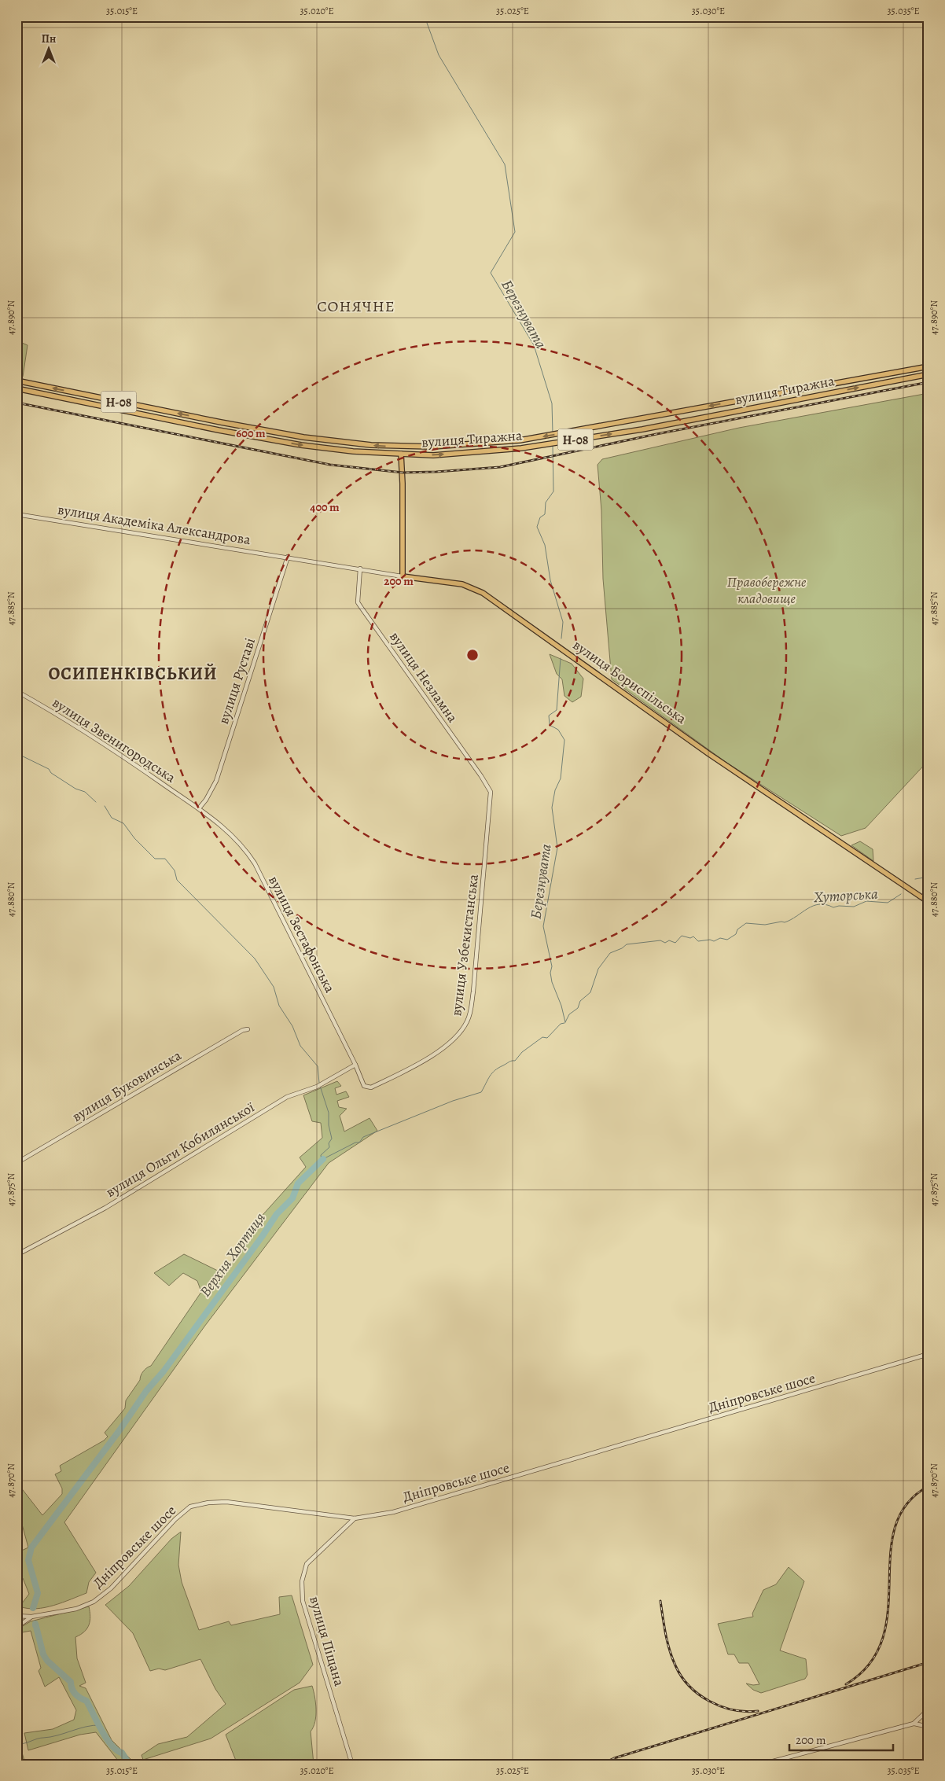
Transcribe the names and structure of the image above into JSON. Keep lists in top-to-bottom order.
{
  "streets": {
    "main road": ["вулиця Тиражна", "Н-08", "вулиця Бориспільська"],
    "street": [
      "вулиця Академіка Александрова",
      "вулиця Незламна",
      "вулиця Руставі",
      "вулиця Звенигородська",
      "вулиця Зестафонська",
      "вулиця Узбекистанська",
      "вулиця Буковинська",
      "вулиця Ольги Кобилянської",
      "Дніпровське шосе",
      "вулиця Піщана"
    ]
  },
  "crossings": [
    ["вулиця Академіка Александрова", "вулиця Руставі"],
    ["вулиця Академіка Александрова", "вулиця Бориспільська"],
    ["вулиця Незламна", "вулиця Бориспільська"],
    ["вулиця Незламна", "вулиця Узбекистанська"],
    ["вулиця Руставі", "вулиця Бориспільська"],
    ["вулиця Руставі", "вулиця Звенигородська"],
    ["вулиця Руставі", "вулиця Зестафонська"],
    ["вулиця Звенигородська", "вулиця Зестафонська"],
    ["вулиця Зестафонська", "вулиця Узбекистанська"],
    ["вулиця Зестафонська", "вулиця Ольги Кобилянської"],
    ["Дніпровське шосе", "вулиця Піщана"]
  ],
  "districts": ["СОНЯЧНЕ", "ОСИПЕНКІВСЬКИЙ"],
  "water": ["Березнувата", "Хуторська", "Верхня Хортиця"],
  "parks": ["Правобережне кладовище"],
  "scale_bar": "200 m",
  "north": "top",
  "coordinates": [
    "35.015°E",
    "35.020°E",
    "35.025°E",
    "35.030°E",
    "35.035°E",
    "47.890°N",
    "47.885°N",
    "47.880°N",
    "47.875°N",
    "47.870°N"
  ],
  "rings": ["600 m", "400 m", "200 m"]
}
